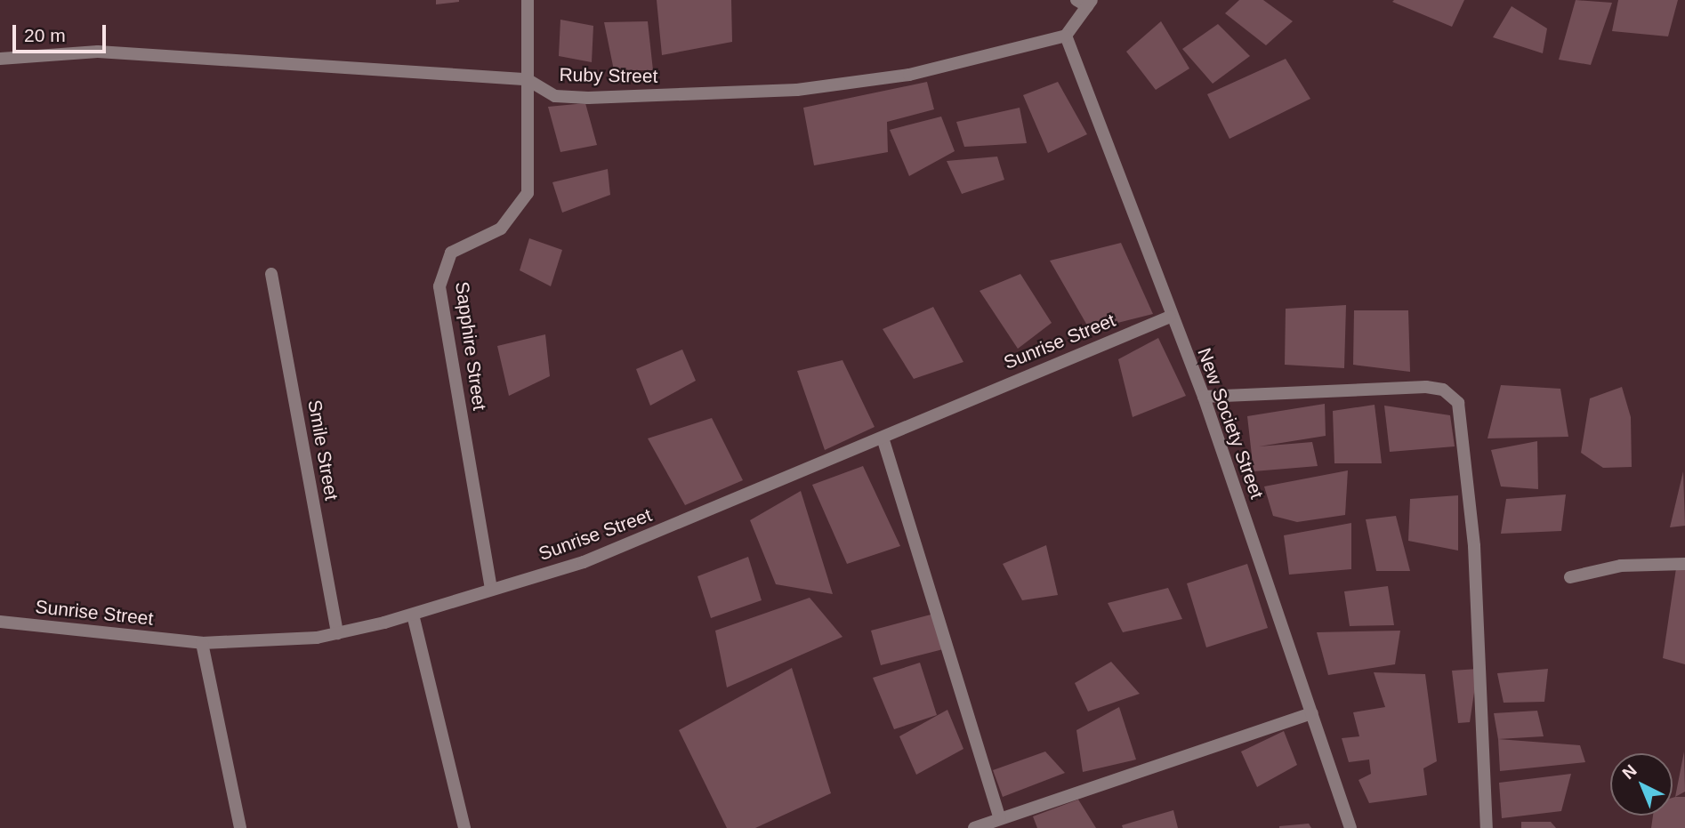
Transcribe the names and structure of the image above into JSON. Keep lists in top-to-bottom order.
{
  "streets": {
    "street": [
      "Ruby Street",
      "Sunrise Street",
      "Sapphire Street",
      "New Society Street",
      "Smile Street"
    ]
  },
  "crossings": [
    ["Ruby Street", "Sapphire Street"],
    ["Ruby Street", "New Society Street"],
    ["Sunrise Street", "Sapphire Street"],
    ["Sunrise Street", "New Society Street"],
    ["Sunrise Street", "Smile Street"]
  ],
  "scale_bar": "20 m",
  "north": "top left"
}
